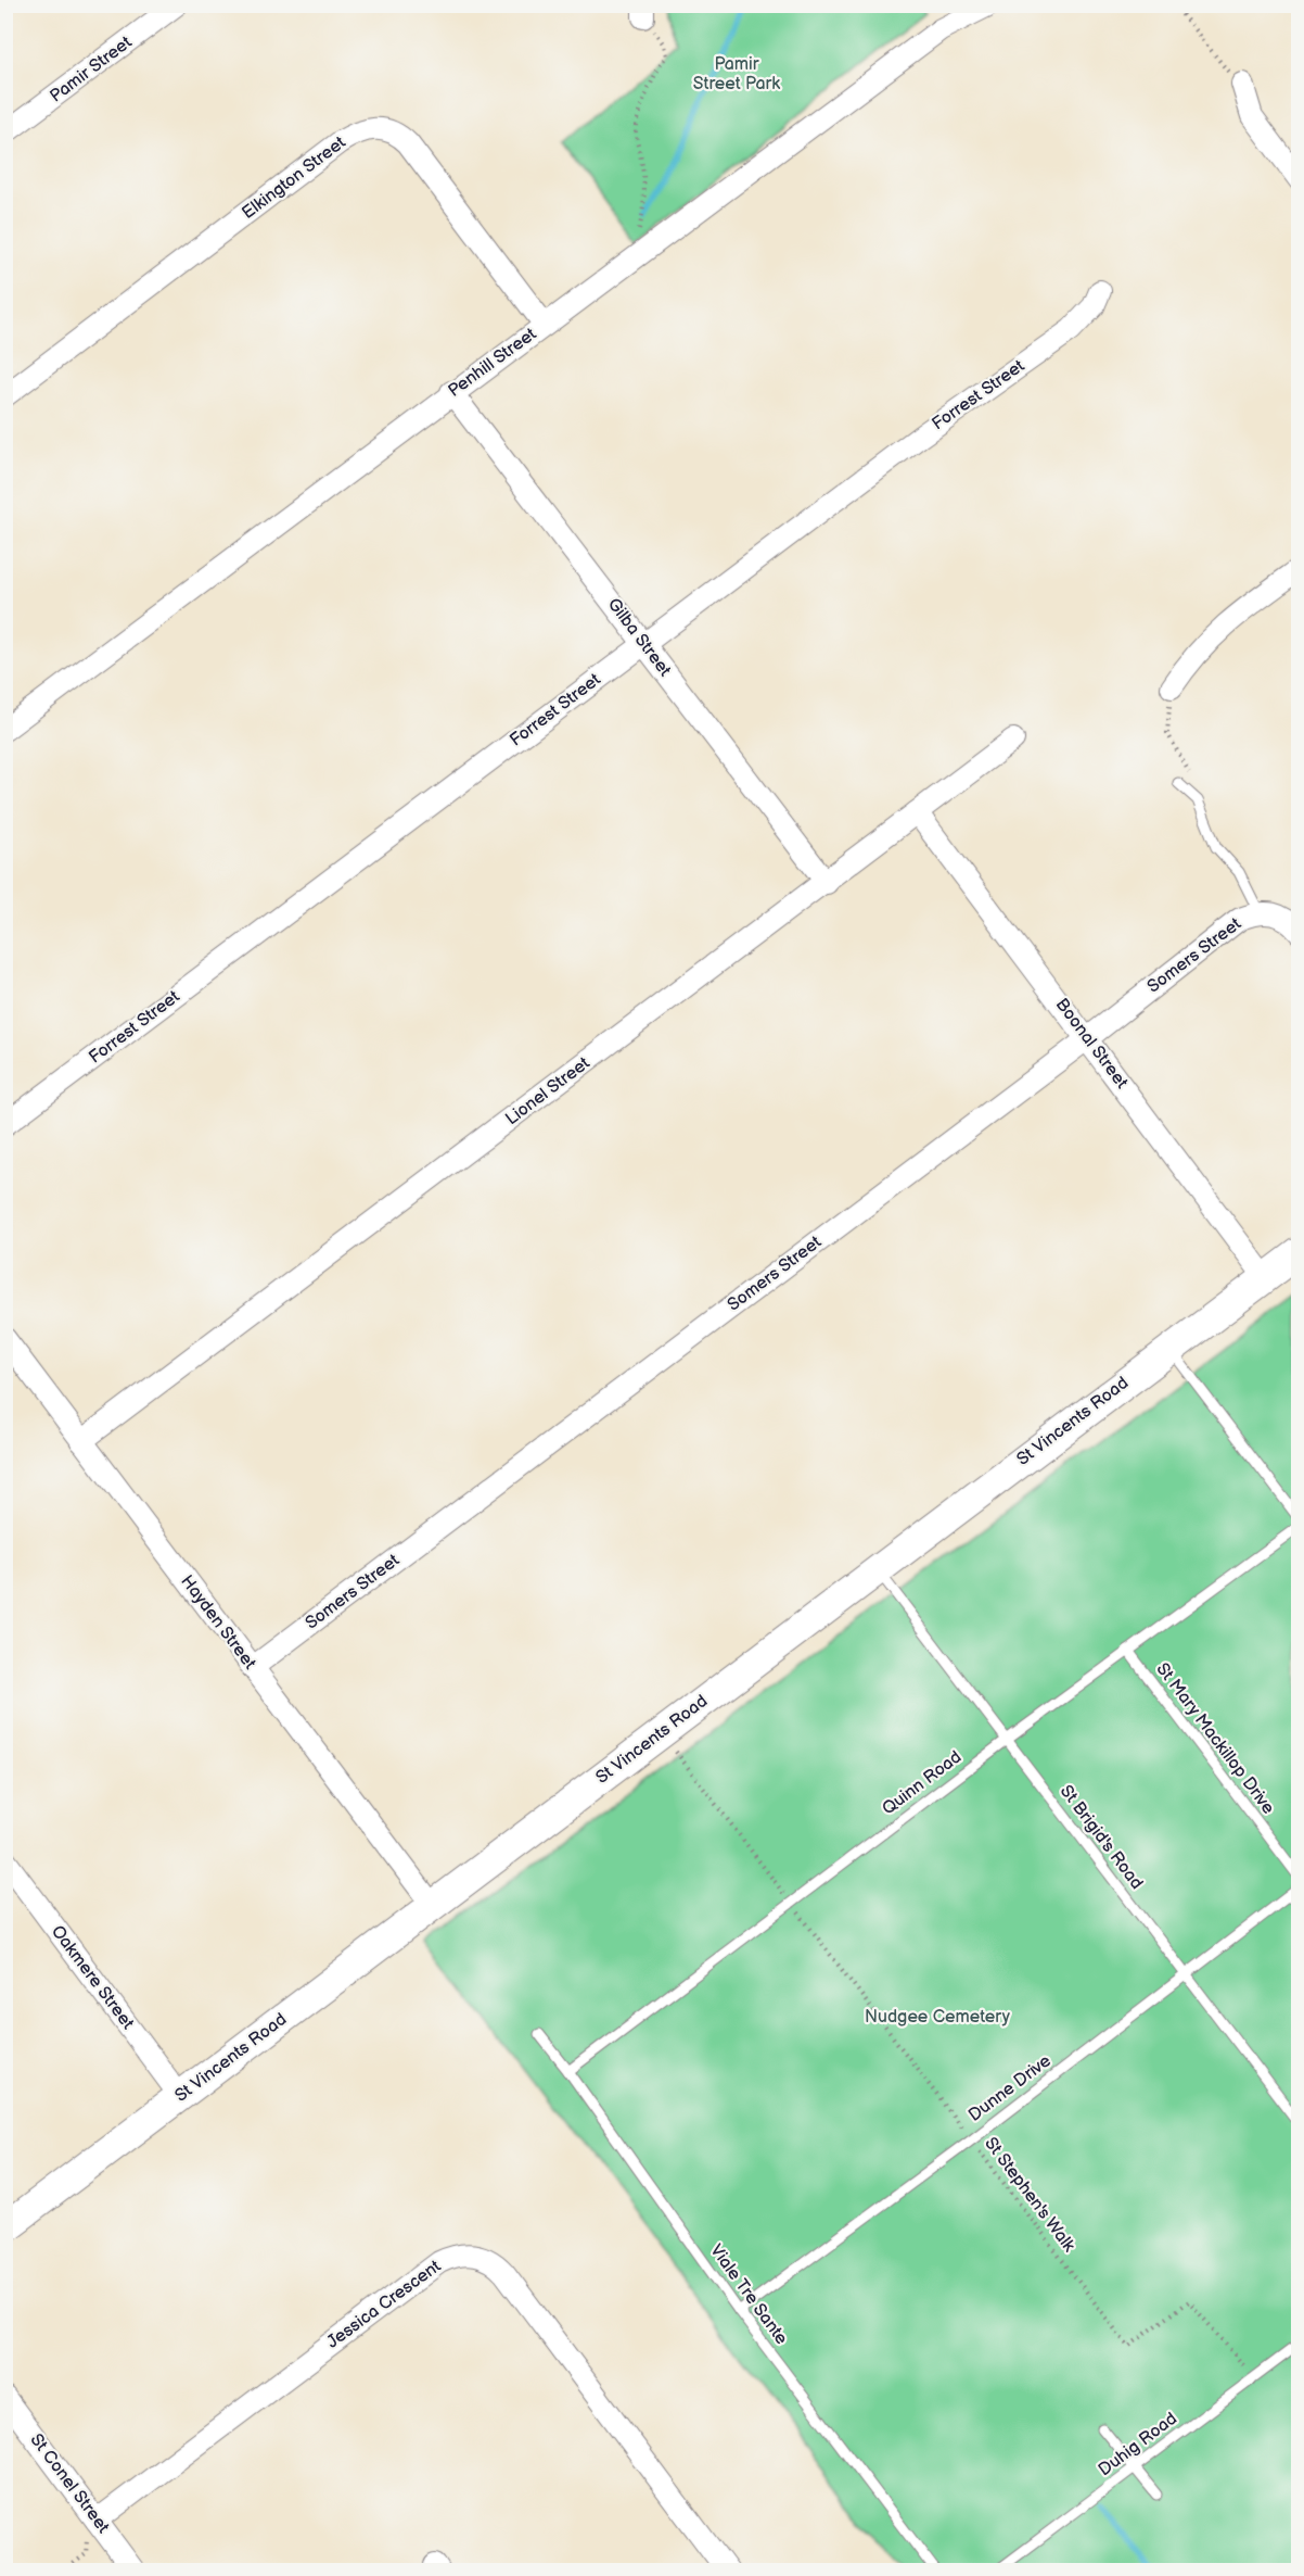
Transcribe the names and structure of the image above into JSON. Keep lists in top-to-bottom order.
{
  "streets": {
    "main road": ["St Vincents Road"],
    "street": [
      "Pamir Street",
      "Elkington Street",
      "Penhill Street",
      "Forrest Street",
      "Gilba Street",
      "Somers Street",
      "Boonal Street",
      "Lionel Street",
      "Hayden Street",
      "Oakmere Street",
      "Jessica Crescent",
      "St Conel Street"
    ],
    "lane": [
      "St Mary Mackillop Drive",
      "Quinn Road",
      "St Brigid's Road",
      "Dunne Drive",
      "Viale Tre Sante",
      "Duhig Road"
    ],
    "path": ["St Stephen's Walk"]
  },
  "crossings": [
    ["Elkington Street", "Penhill Street"],
    ["Penhill Street", "Gilba Street"],
    ["Forrest Street", "Gilba Street"],
    ["Gilba Street", "Lionel Street"],
    ["Somers Street", "Boonal Street"],
    ["Somers Street", "Hayden Street"],
    ["Boonal Street", "Lionel Street"],
    ["Boonal Street", "St Vincents Road"],
    ["Lionel Street", "Hayden Street"],
    ["St Vincents Road", "Hayden Street"],
    ["St Vincents Road", "St Brigid's Road"],
    ["St Vincents Road", "Oakmere Street"],
    ["St Vincents Road", "St Stephen's Walk"],
    ["St Mary Mackillop Drive", "Quinn Road"],
    ["Quinn Road", "St Brigid's Road"],
    ["Quinn Road", "St Stephen's Walk"],
    ["Quinn Road", "Viale Tre Sante"],
    ["St Brigid's Road", "Dunne Drive"],
    ["Dunne Drive", "St Stephen's Walk"],
    ["Dunne Drive", "Viale Tre Sante"],
    ["St Stephen's Walk", "Duhig Road"],
    ["Jessica Crescent", "St Conel Street"]
  ],
  "parks": ["Pamir Street Park", "Nudgee Cemetery"]
}
